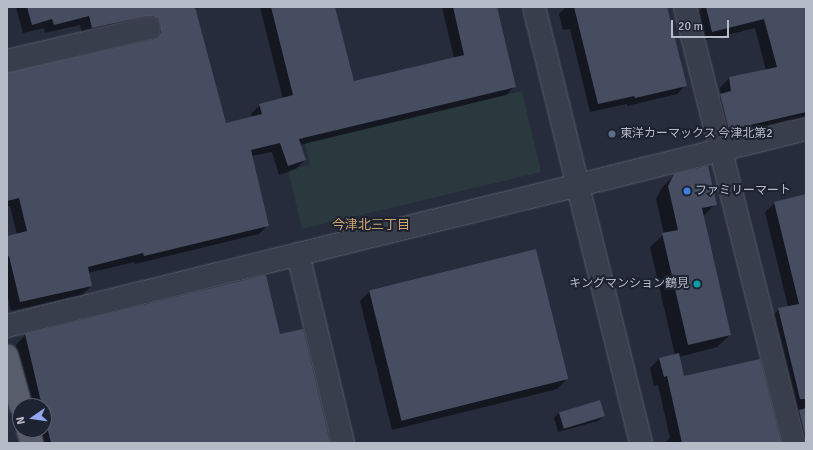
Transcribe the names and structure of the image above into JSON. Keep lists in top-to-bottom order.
{
  "districts": ["今津北三丁目"],
  "places": ["東洋カーマックス 今津北第2", "ファミリーマート", "キングマンション鶴見"],
  "scale_bar": "20 m",
  "north": "left"
}
